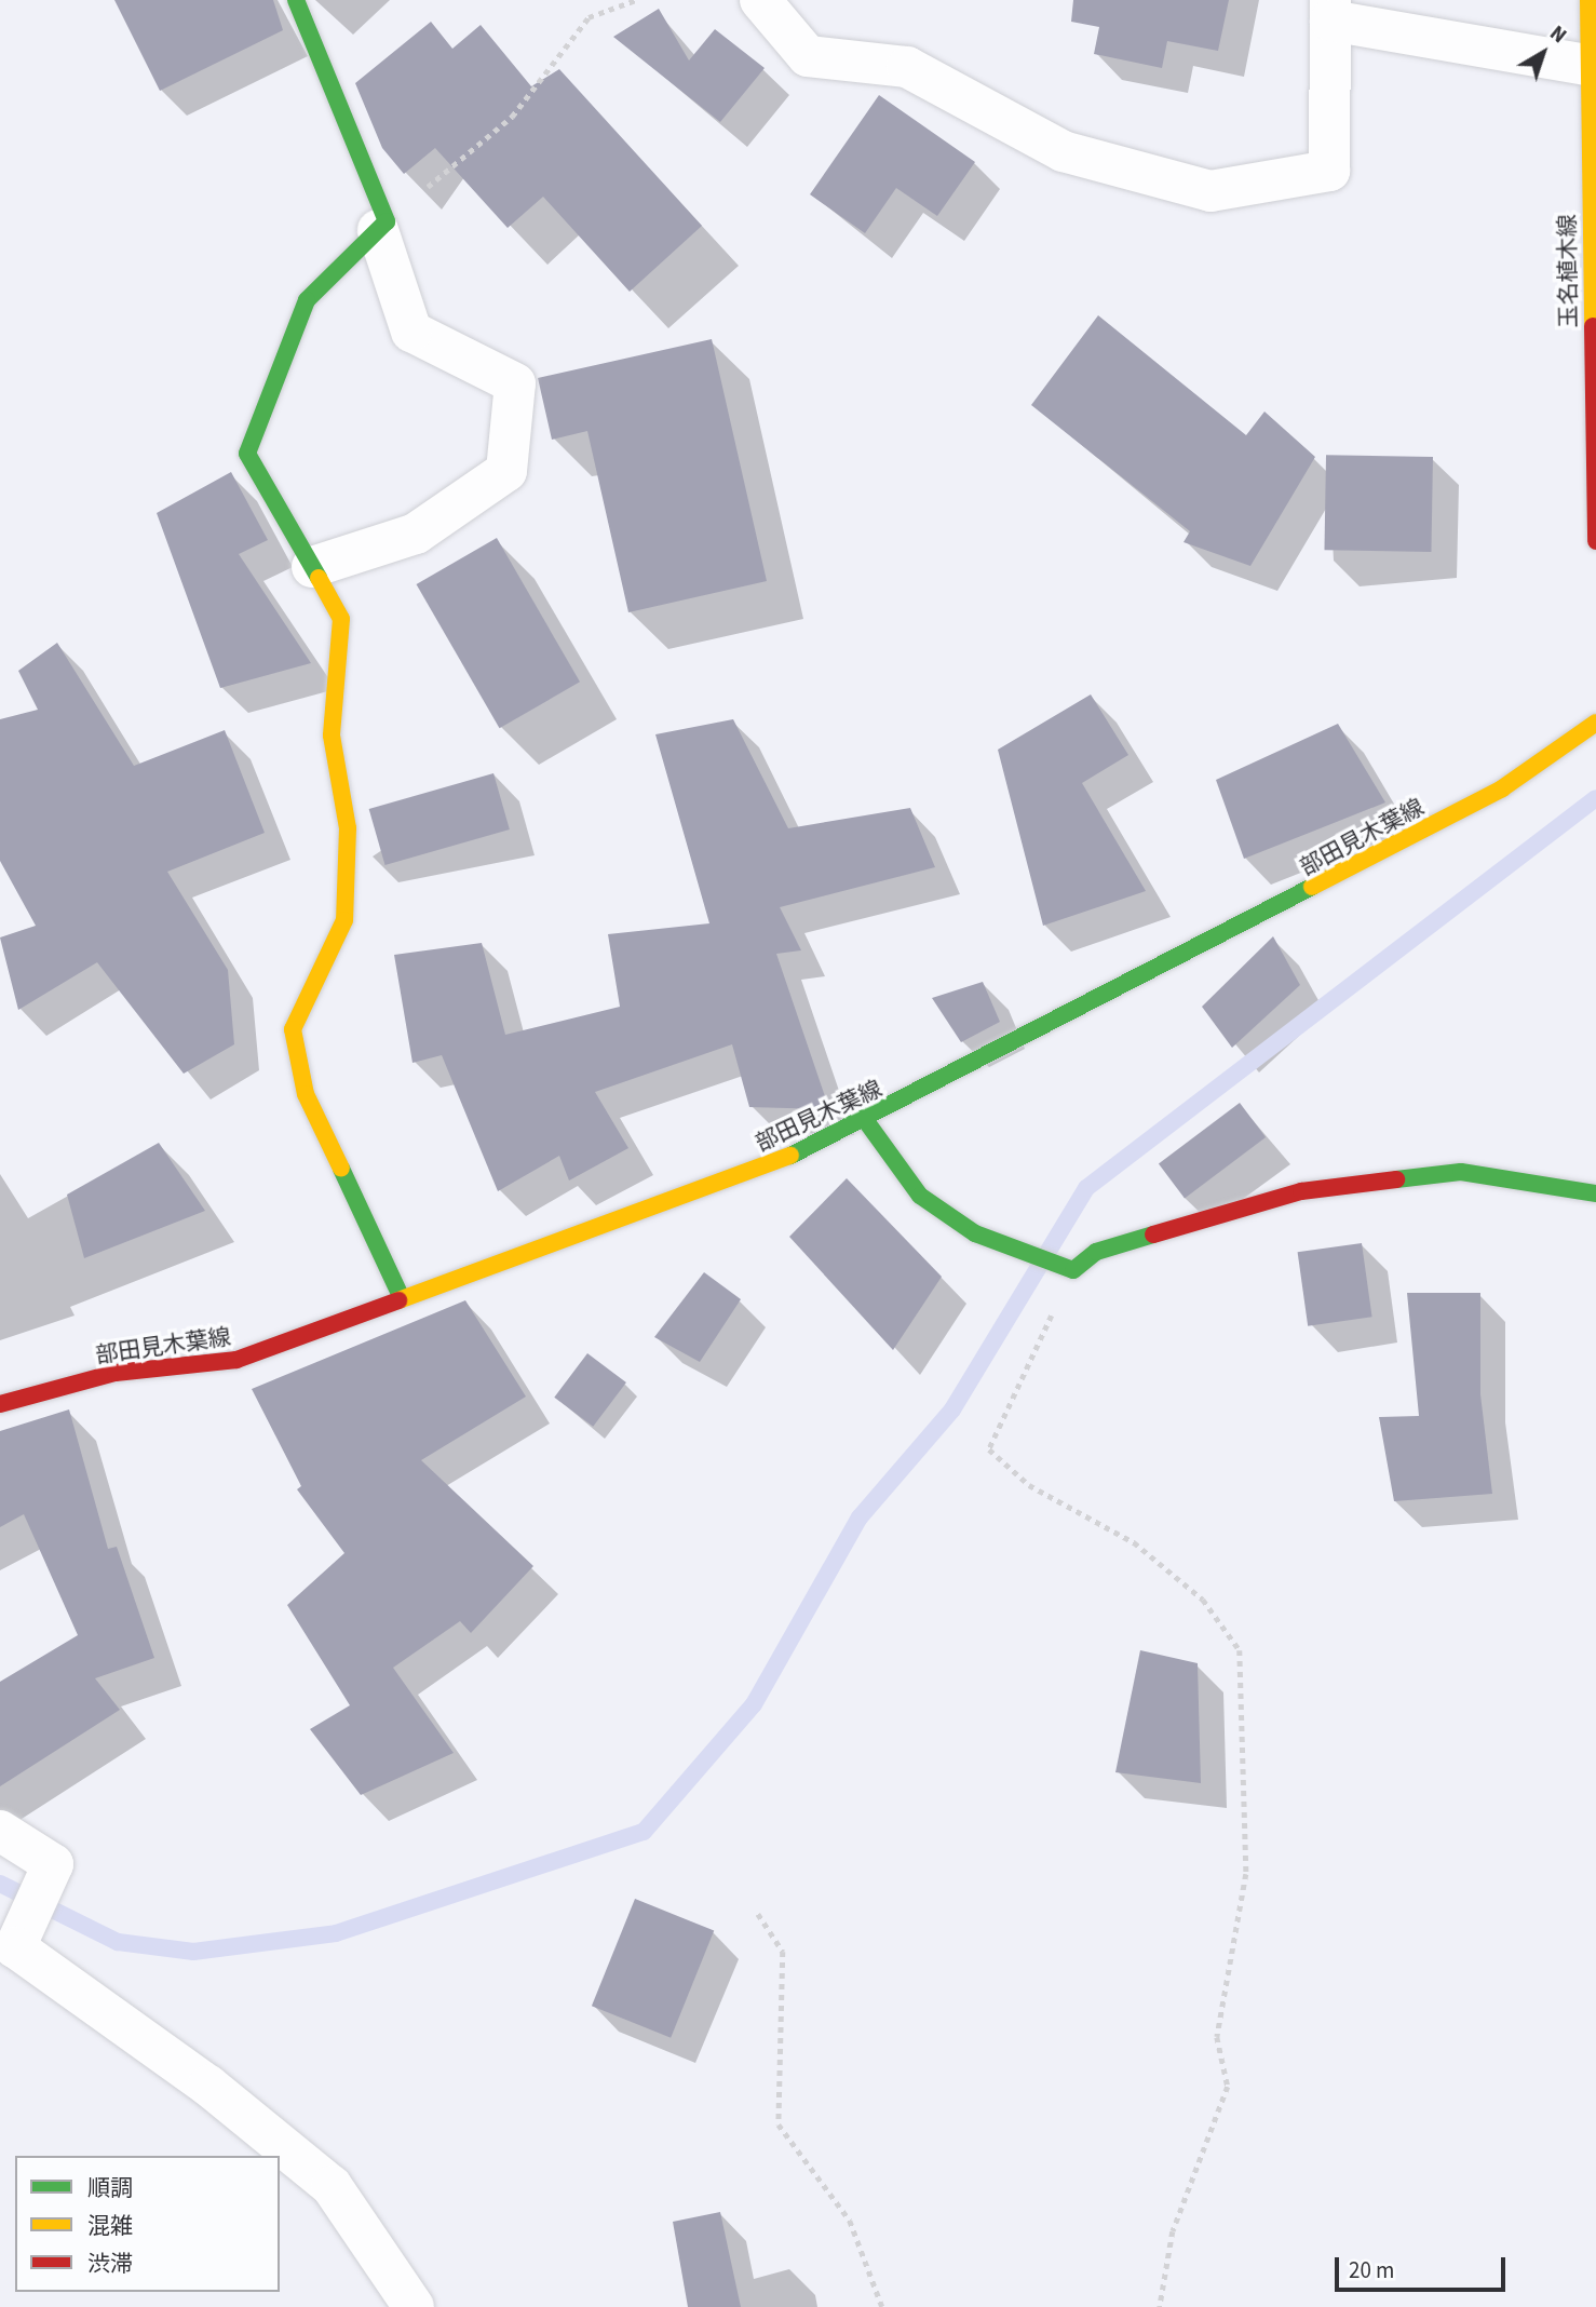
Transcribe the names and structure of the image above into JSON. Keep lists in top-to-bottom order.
{
  "streets": {
    "main road": ["玉名植木線", "部田見木葉線"]
  },
  "legend": ["順調", "混雑", "渋滞"],
  "scale_bar": "20 m",
  "north": "top right"
}
